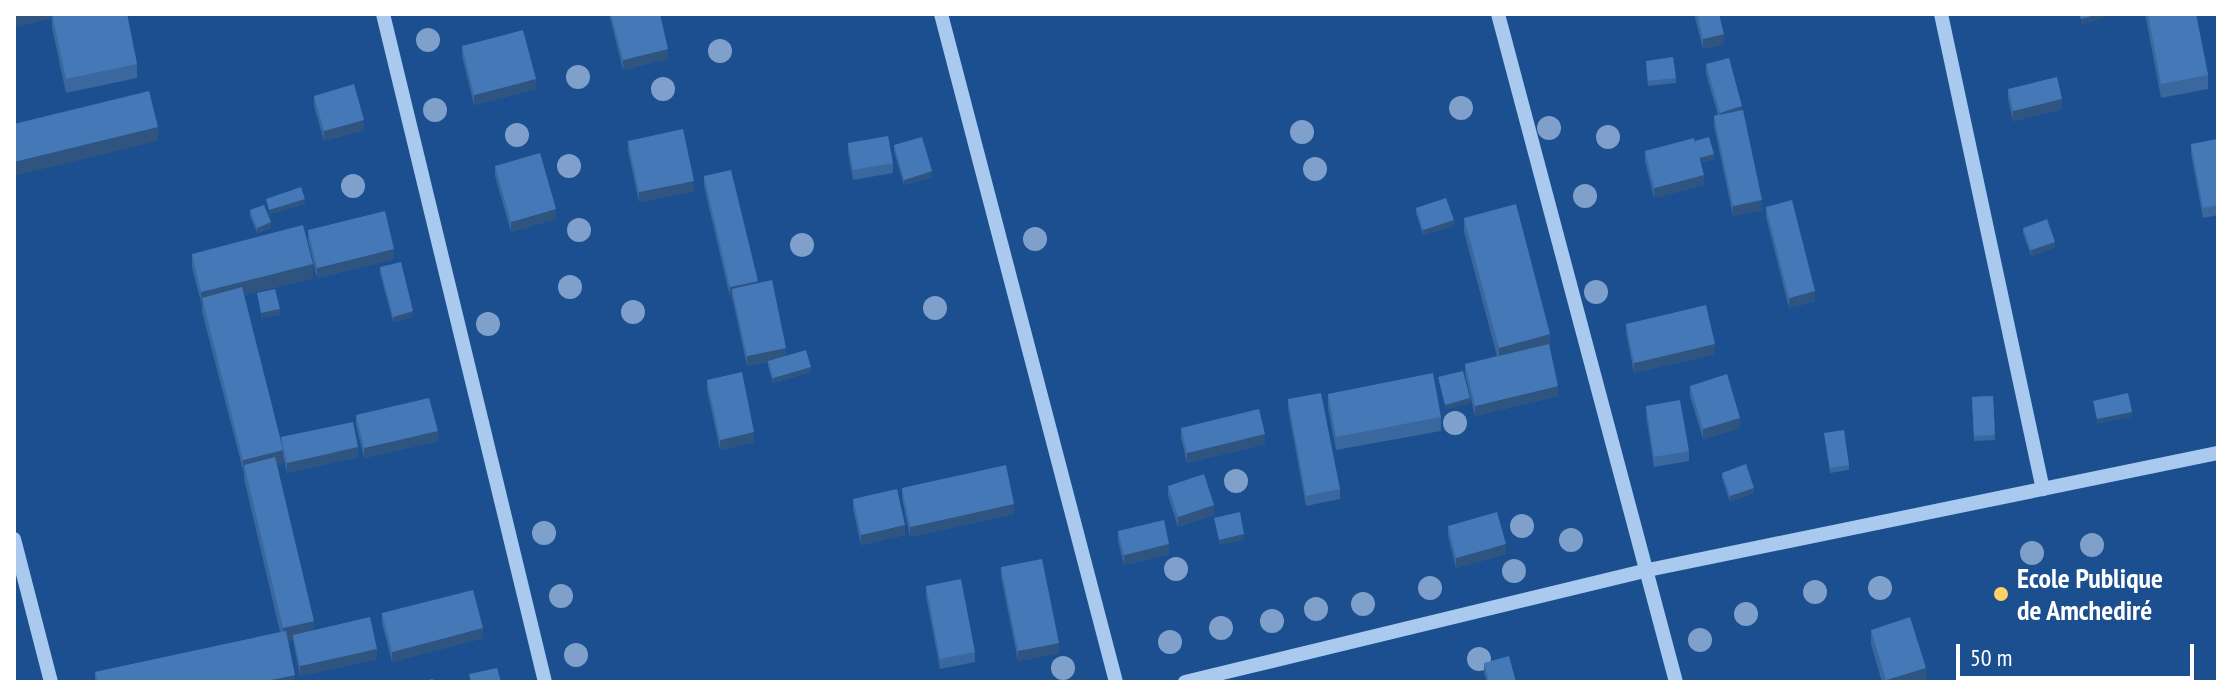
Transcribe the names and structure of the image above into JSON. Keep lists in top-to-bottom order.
{
  "places": ["Ecole Publique de Amchediré"],
  "scale_bar": "50 m"
}
